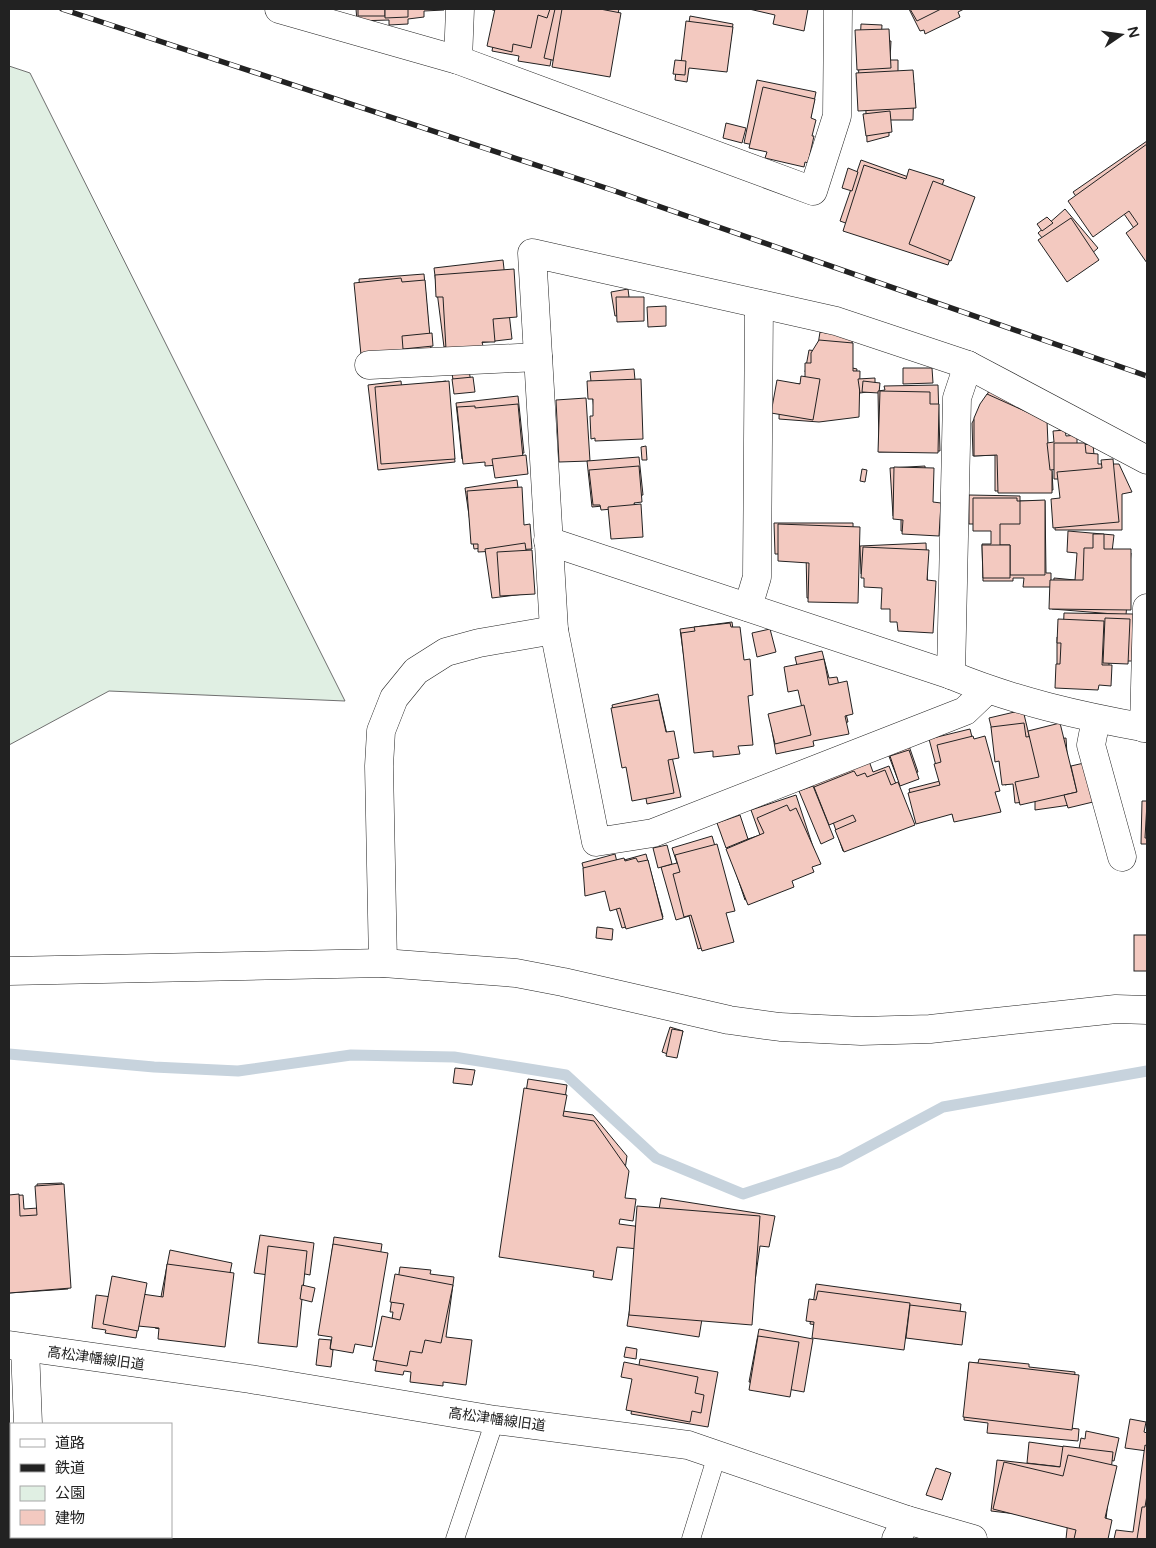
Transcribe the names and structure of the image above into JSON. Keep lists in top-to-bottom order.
{
  "streets": {
    "street": ["高松津幡線旧道"]
  },
  "legend": [
    "道路",
    "鉄道",
    "公園",
    "建物"
  ],
  "north": "right"
}
